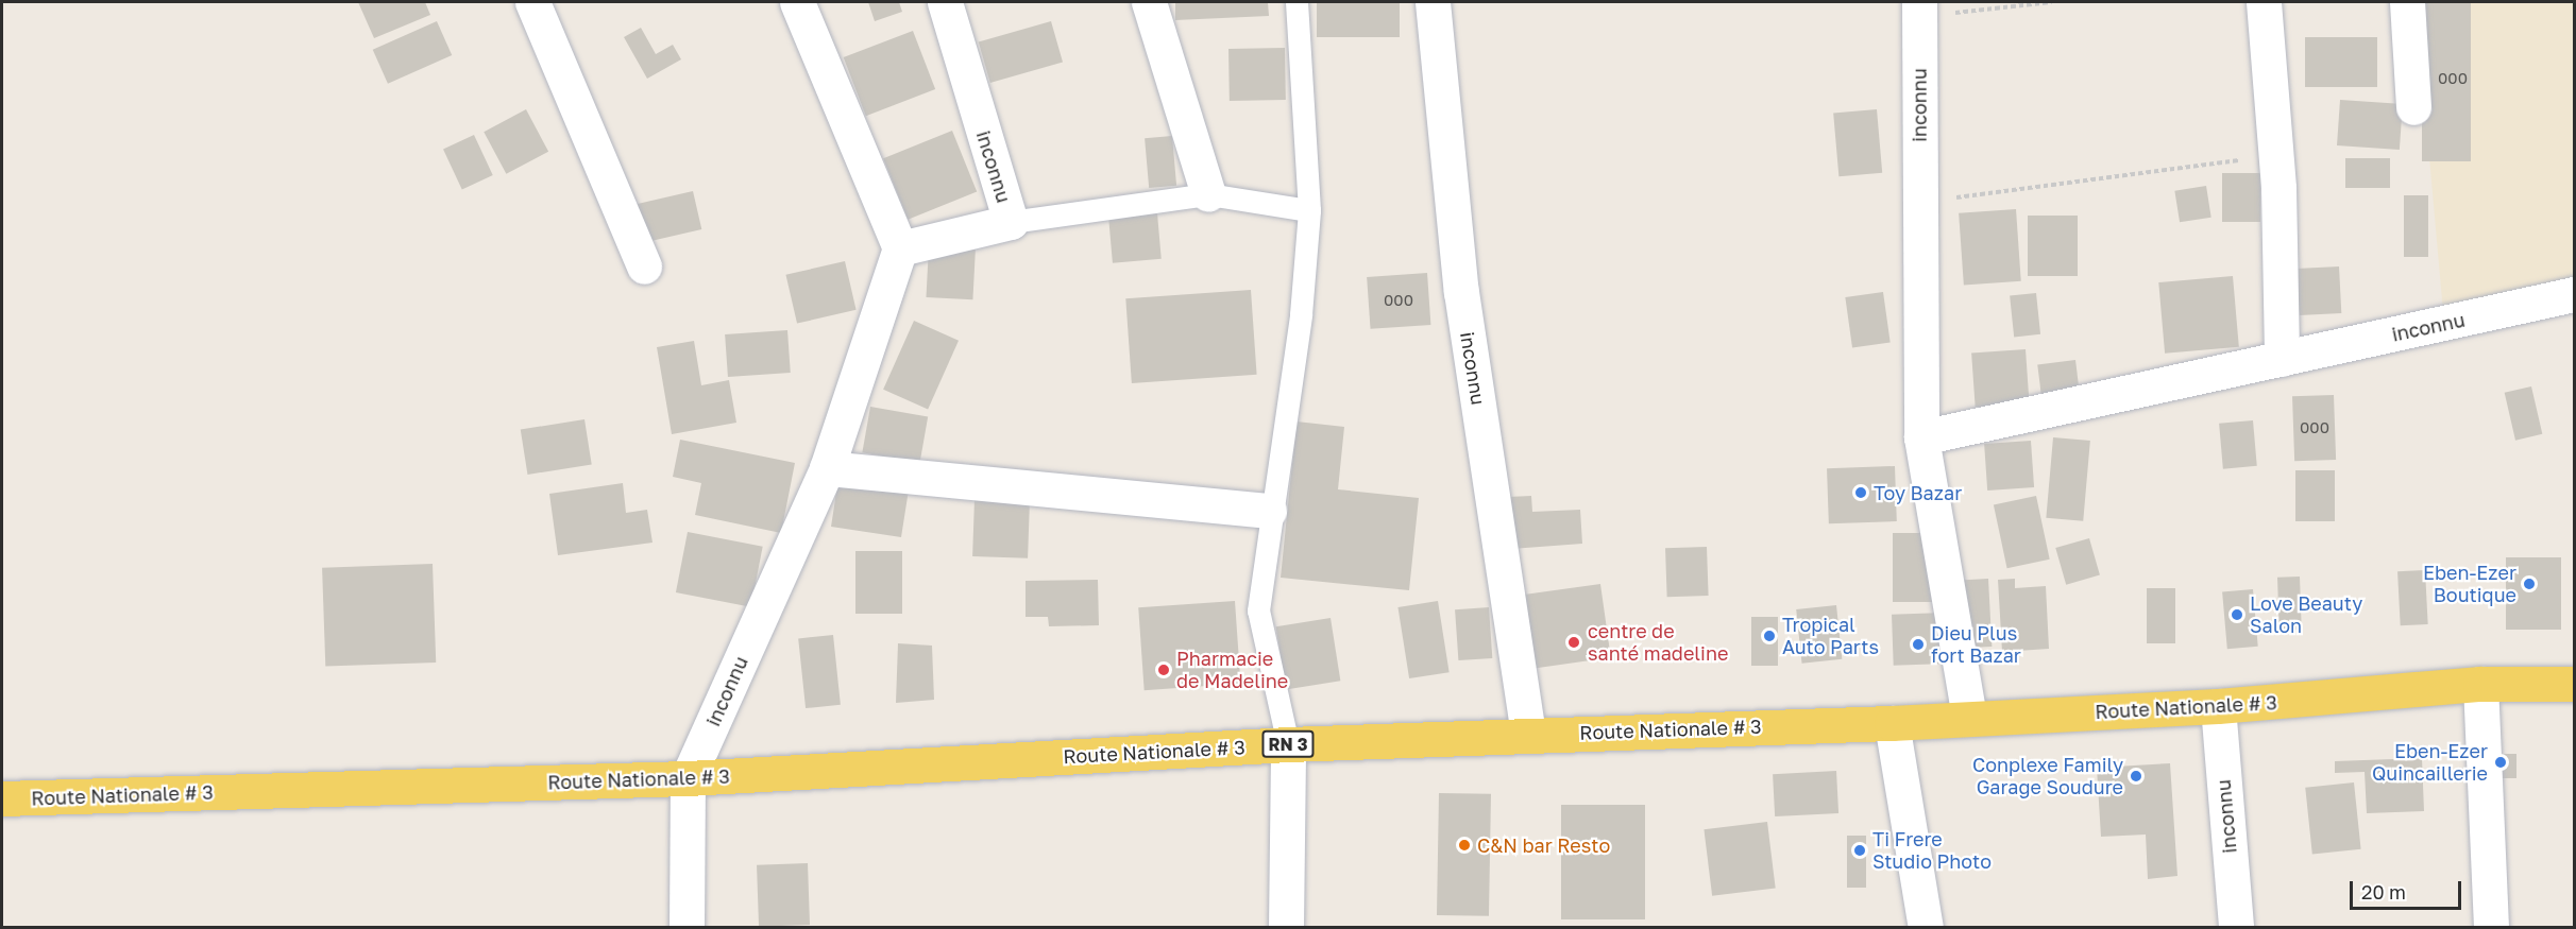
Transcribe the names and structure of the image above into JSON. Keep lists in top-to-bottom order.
{
  "streets": {
    "main road": ["Route Nationale # 3", "RN 3"],
    "street": ["inconnu"]
  },
  "crossings": [
    ["inconnu", "Route Nationale # 3"]
  ],
  "places": [
    "Toy Bazar",
    "Eben-Ezer Boutique",
    "Love Beauty Salon",
    "Tropical Auto Parts",
    "centre de santé madeline",
    "Dieu Plus fort Bazar",
    "Pharmacie de Madeline",
    "Eben-Ezer Quincaillerie",
    "Conplexe Family Garage Soudure",
    "C&N bar Resto",
    "Ti Frere Studio Photo"
  ],
  "house_numbers": ["000", "000", "000"],
  "scale_bar": "20 m"
}
